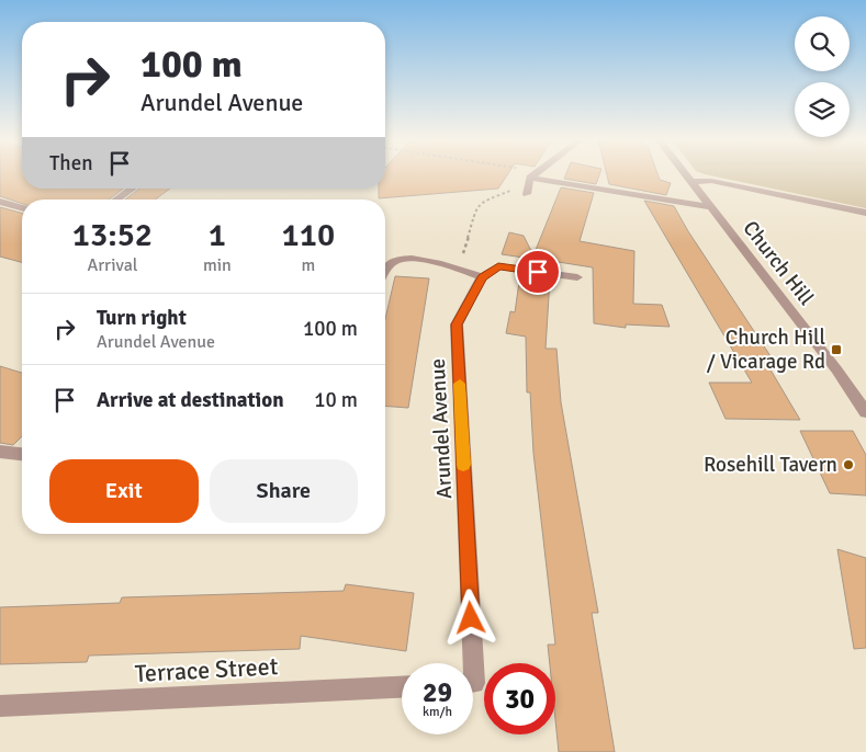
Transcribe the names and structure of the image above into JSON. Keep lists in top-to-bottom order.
{
  "streets": {
    "street": ["Church Hill", "Arundel Avenue", "Terrace Street"]
  },
  "places": {
    "transit": ["Church Hill / Vicarage Rd"],
    "other": ["Rosehill Tavern"]
  },
  "page": {
    "turn": ["100 m", "Arundel Avenue"],
    "then": "Then",
    "eta": [
      "13:52",
      "Arrival",
      "1",
      "min",
      "110",
      "m"
    ],
    "list": [
      {
        "name": "Turn right",
        "note": "Arundel Avenue",
        "value": "100 m"
      },
      {
        "name": "Arrive at destination",
        "value": "10 m"
      }
    ],
    "buttons": ["Exit", "Share"],
    "speed": "29 km/h",
    "limit": "30"
  }
}
